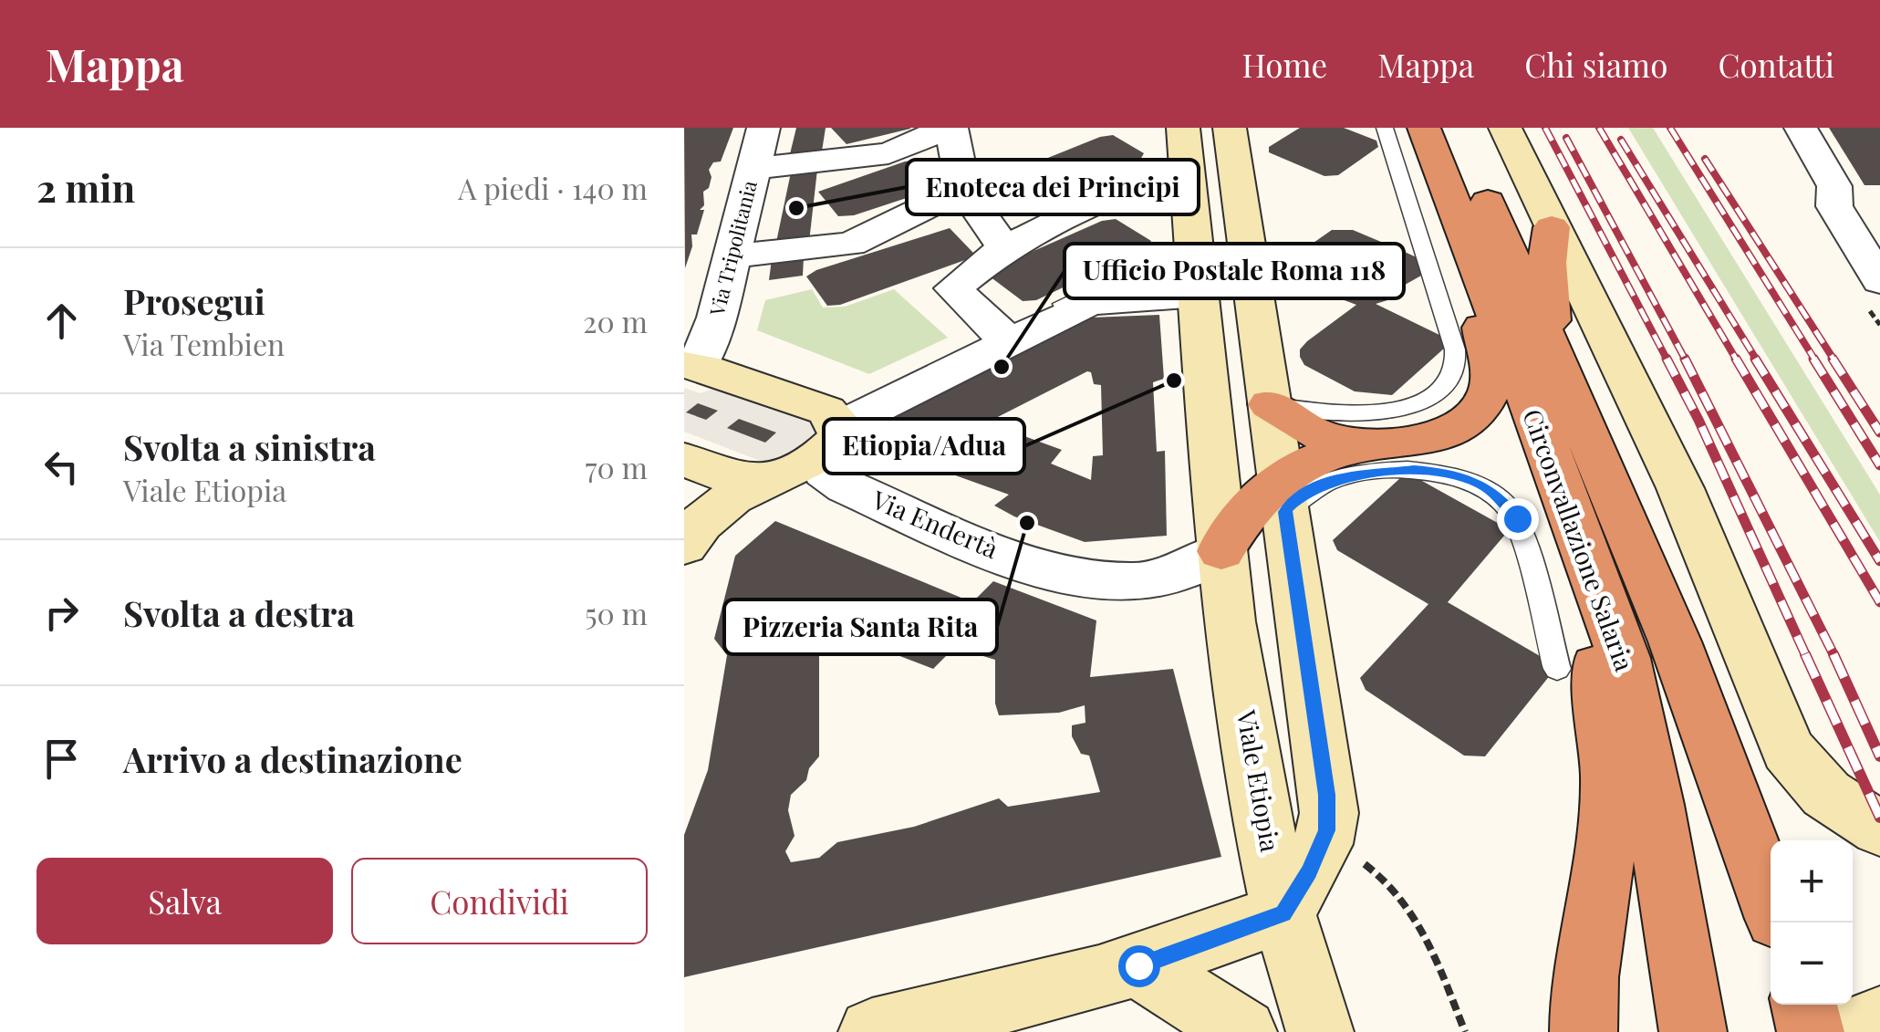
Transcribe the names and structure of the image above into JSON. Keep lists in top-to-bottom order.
{
  "streets": {
    "highway": ["Circonvallazione Salaria"],
    "main road": ["Viale Etiopia"],
    "street": ["Via Tripolitania", "Via Endertà"]
  },
  "crossings": [
    ["Via Endertà", "Viale Etiopia"]
  ],
  "places": [
    "Enoteca dei Principi",
    "Ufficio Postale Roma 118",
    "Etiopia/Adua",
    "Pizzeria Santa Rita"
  ],
  "page": {
    "header": "Mappa",
    "nav": [
      "Home",
      "Mappa",
      "Chi siamo",
      "Contatti"
    ],
    "heading": ["2 min", "A piedi · 140 m"],
    "list": [
      ["Prosegui", "Via Tembien", "20 m"],
      ["Svolta a sinistra", "Viale Etiopia", "70 m"],
      ["Svolta a destra", "50 m"],
      "Arrivo a destinazione"
    ],
    "buttons": ["Salva", "Condividi"],
    "map_buttons": ["+", "−"]
  }
}
